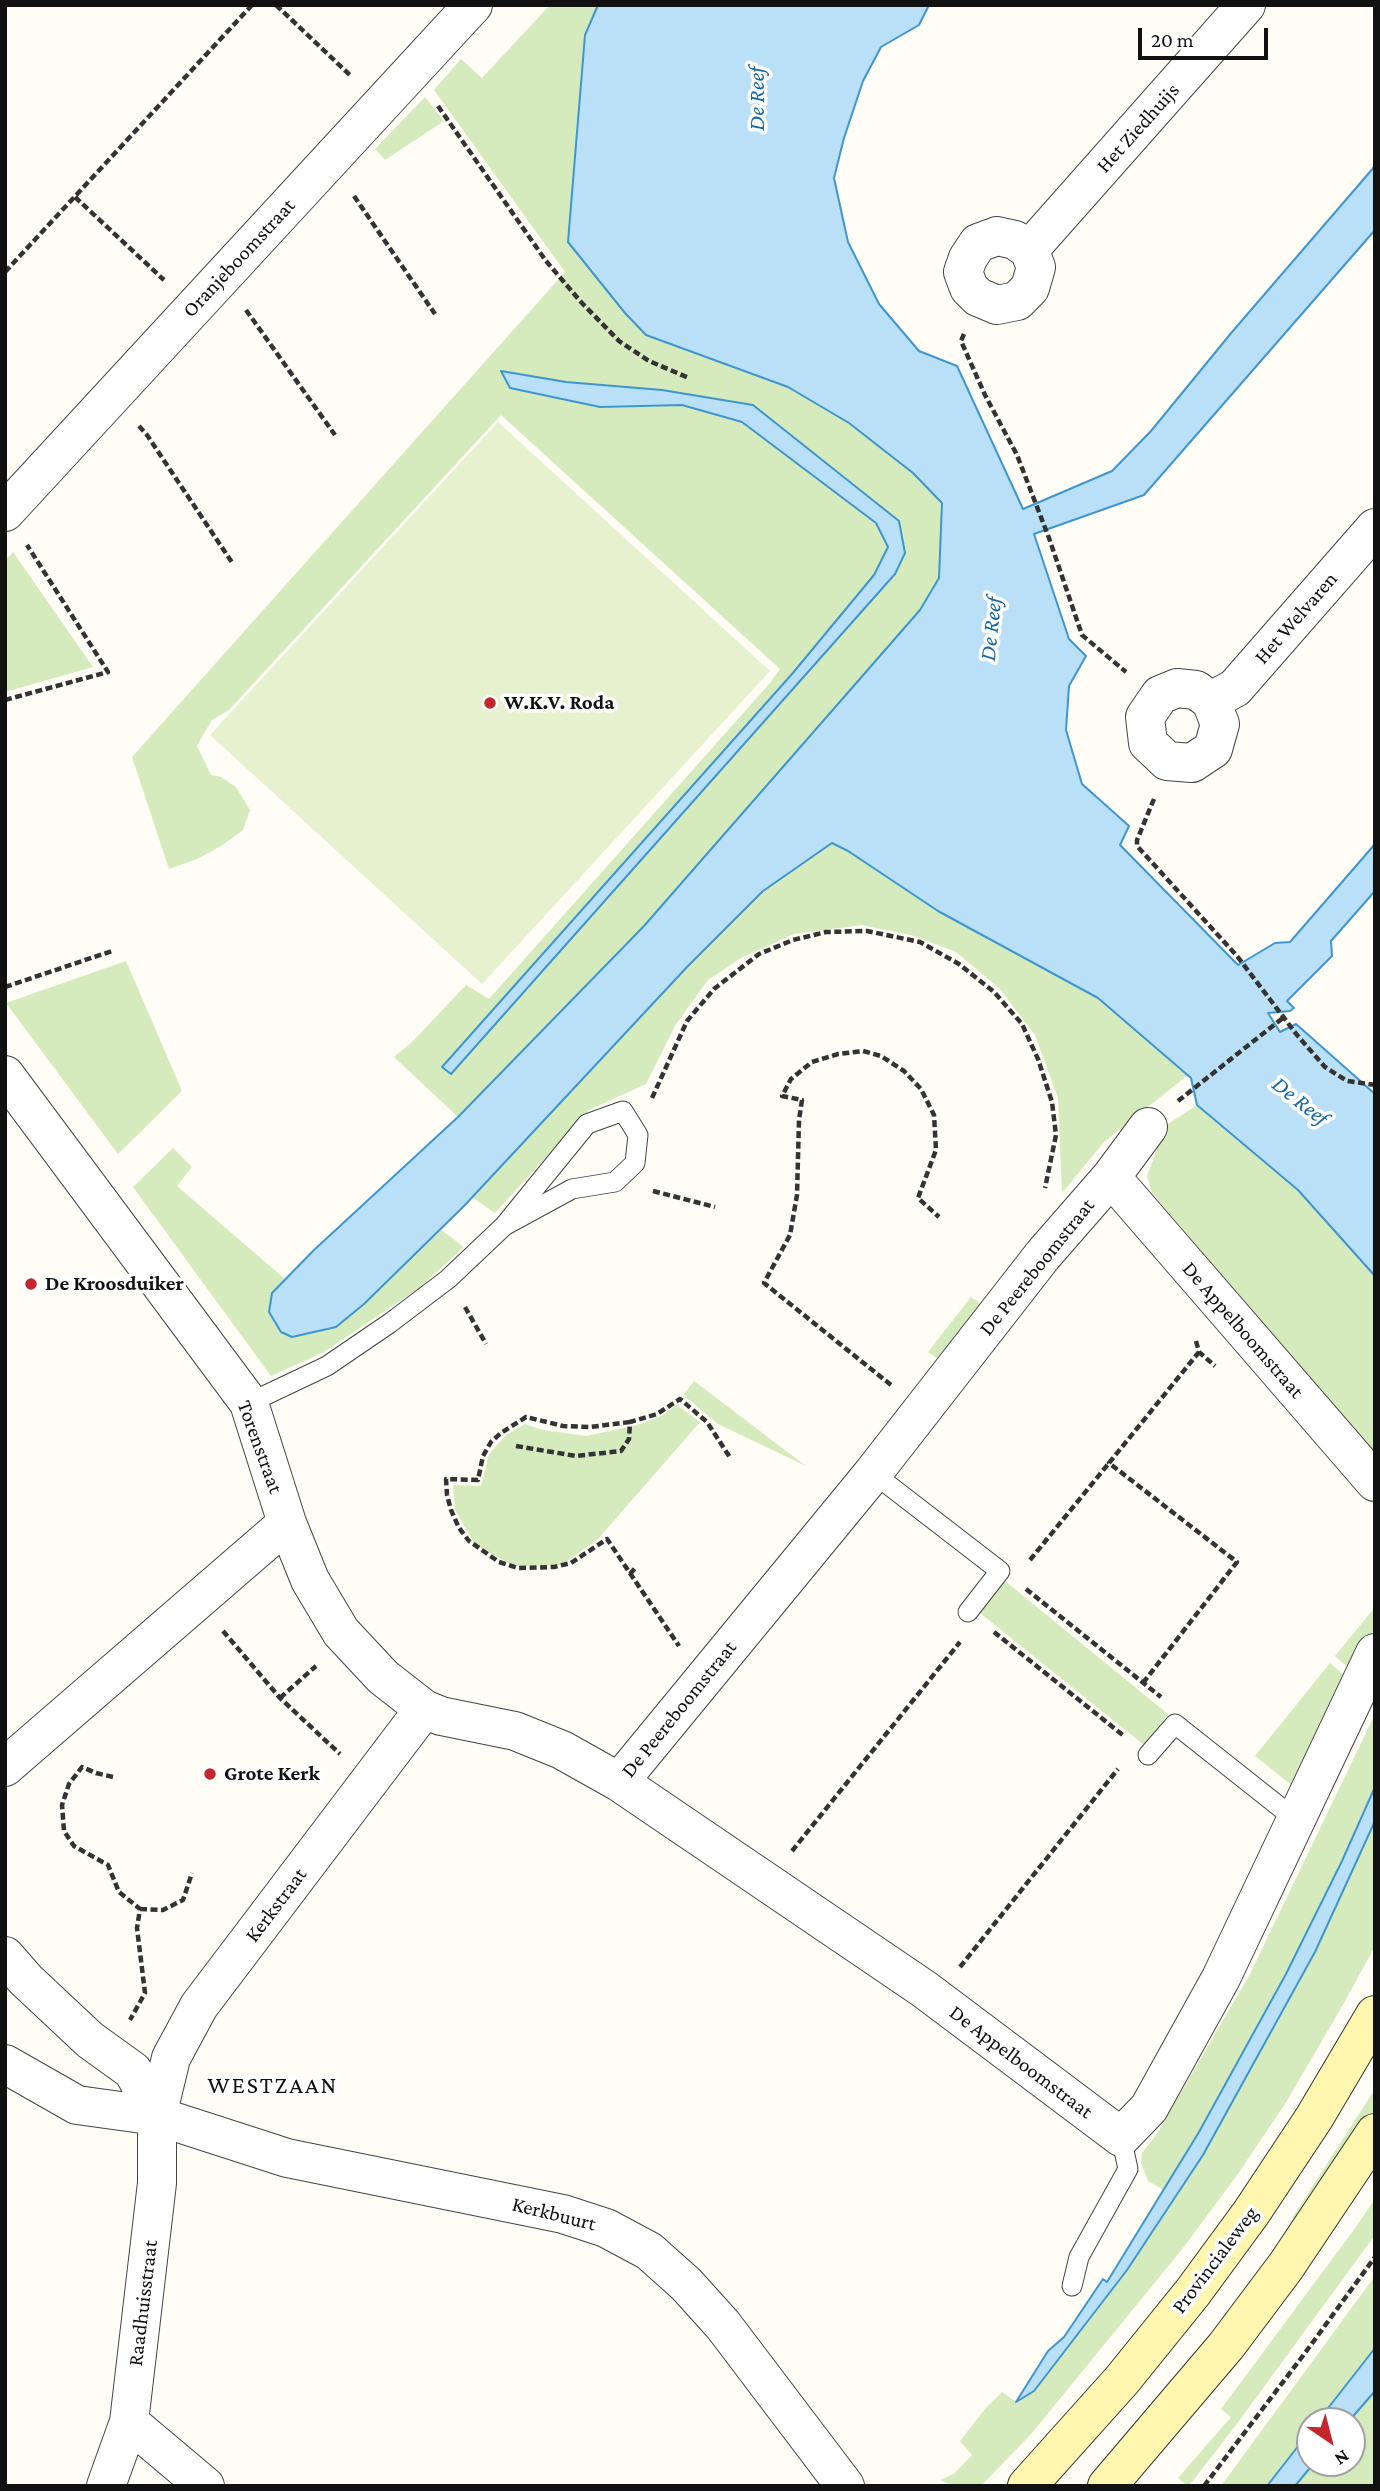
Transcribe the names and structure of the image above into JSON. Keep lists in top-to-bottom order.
{
  "streets": {
    "main road": ["Provincialeweg"],
    "street": [
      "Het Ziedhuijs",
      "Oranjeboomstraat",
      "Het Welvaren",
      "De Peereboomstraat",
      "De Appelboomstraat",
      "Torenstraat",
      "Kerkstraat",
      "Kerkbuurt",
      "Raadhuisstraat"
    ]
  },
  "crossings": [
    ["De Peereboomstraat", "De Appelboomstraat"],
    ["De Peereboomstraat", "Torenstraat"],
    ["De Peereboomstraat", "Kerkstraat"],
    ["Kerkstraat", "Kerkbuurt"],
    ["Kerkstraat", "Raadhuisstraat"],
    ["Kerkbuurt", "Raadhuisstraat"]
  ],
  "districts": ["WESTZAAN"],
  "water": ["De Reef"],
  "places": ["W.K.V. Roda", "De Kroosduiker", "Grote Kerk"],
  "scale_bar": "20 m",
  "north": "bottom right"
}
